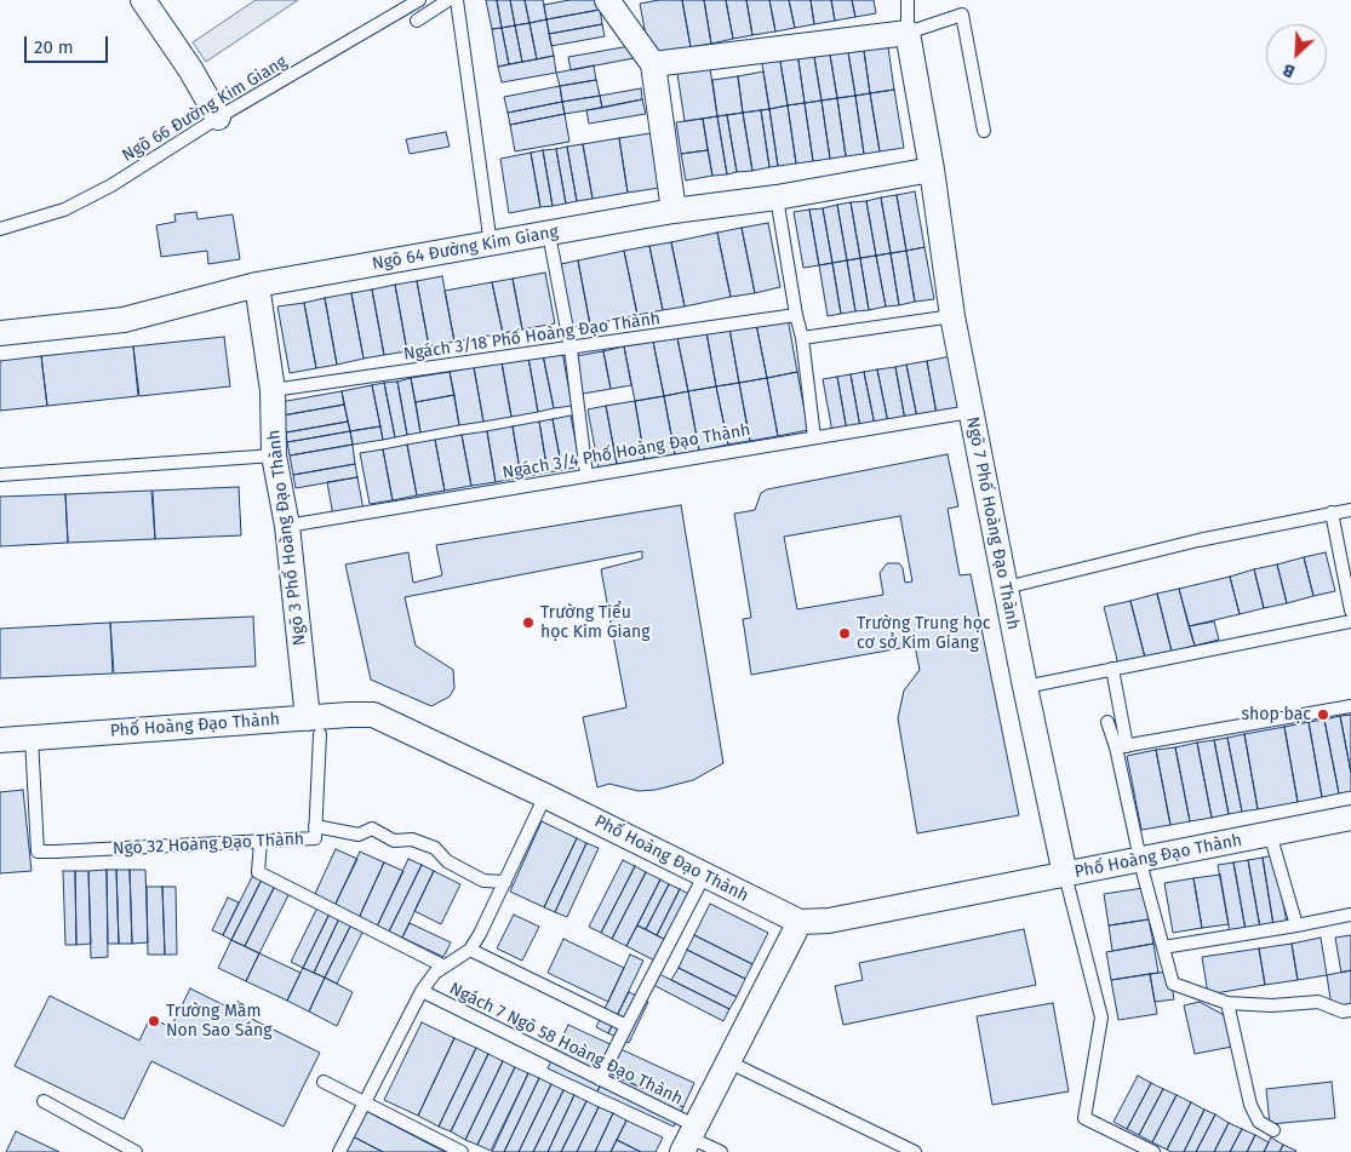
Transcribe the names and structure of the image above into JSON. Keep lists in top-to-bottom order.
{
  "streets": {
    "street": [
      "Ngõ 64 Đường Kim Giang",
      "Ngõ 7 Phố Hoàng Đạo Thành",
      "Ngõ 3 Phố Hoàng Đạo Thành",
      "Phố Hoàng Đạo Thành"
    ],
    "lane": [
      "Ngõ 66 Đường Kim Giang",
      "Ngách 3/18 Phố Hoàng Đạo Thành",
      "Ngách 3/4 Phố Hoàng Đạo Thành",
      "Ngõ 32 Hoàng Đạo Thành",
      "Ngách 7 Ngõ 58 Hoàng Đạo Thành"
    ]
  },
  "crossings": [
    ["Ngõ 64 Đường Kim Giang", "Ngõ 7 Phố Hoàng Đạo Thành"],
    ["Ngõ 64 Đường Kim Giang", "Ngõ 3 Phố Hoàng Đạo Thành"],
    ["Ngách 3/18 Phố Hoàng Đạo Thành", "Ngõ 3 Phố Hoàng Đạo Thành"],
    ["Ngách 3/4 Phố Hoàng Đạo Thành", "Ngõ 7 Phố Hoàng Đạo Thành"],
    ["Ngách 3/4 Phố Hoàng Đạo Thành", "Ngõ 3 Phố Hoàng Đạo Thành"],
    ["Ngõ 7 Phố Hoàng Đạo Thành", "Phố Hoàng Đạo Thành"],
    ["Ngõ 3 Phố Hoàng Đạo Thành", "Phố Hoàng Đạo Thành"],
    ["Ngõ 3 Phố Hoàng Đạo Thành", "Ngõ 32 Hoàng Đạo Thành"],
    ["Phố Hoàng Đạo Thành", "Ngõ 32 Hoàng Đạo Thành"]
  ],
  "places": [
    "Trường Tiểu học Kim Giang",
    "Trường Trung học cơ sở Kim Giang",
    "shop bạc",
    "Trường Mầm Non Sao Sáng"
  ],
  "scale_bar": "20 m",
  "north": "bottom left"
}
